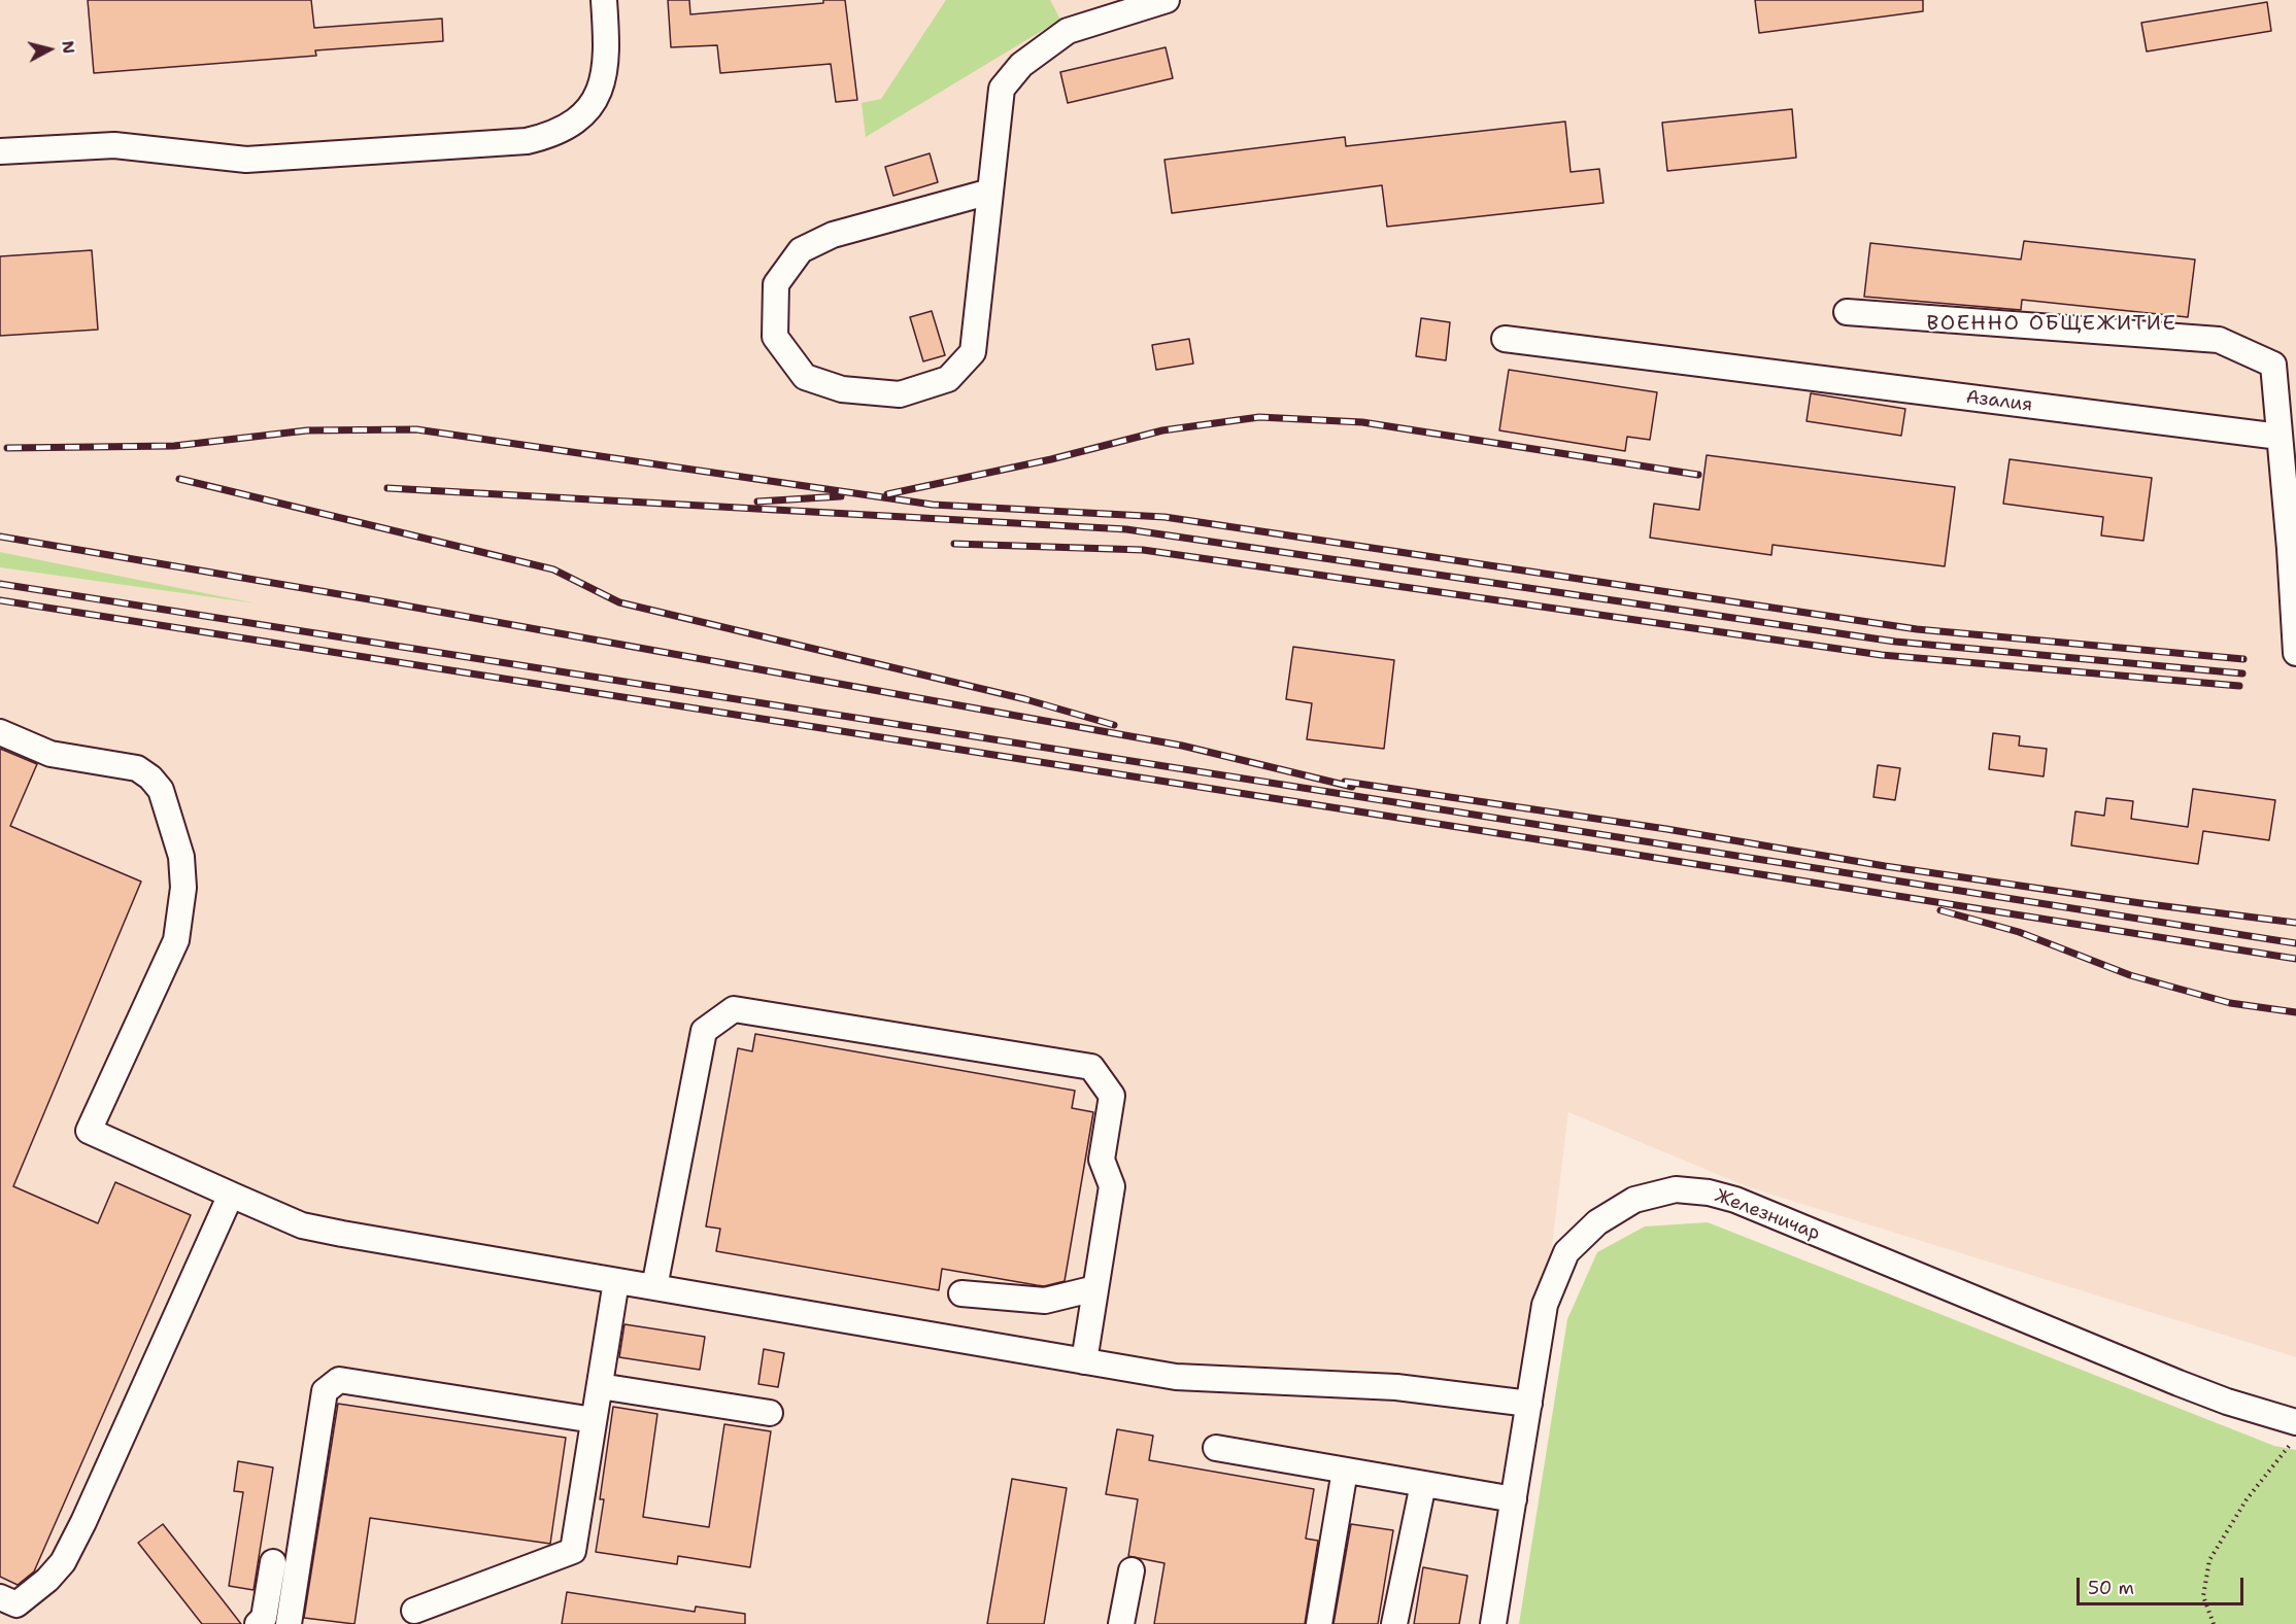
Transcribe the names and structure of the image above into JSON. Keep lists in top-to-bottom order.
{
  "streets": {
    "street": ["Азалия", "Железничар"]
  },
  "districts": ["ВОЕННО ОБЩЕЖИТИЕ"],
  "scale_bar": "50 m",
  "north": "right"
}
